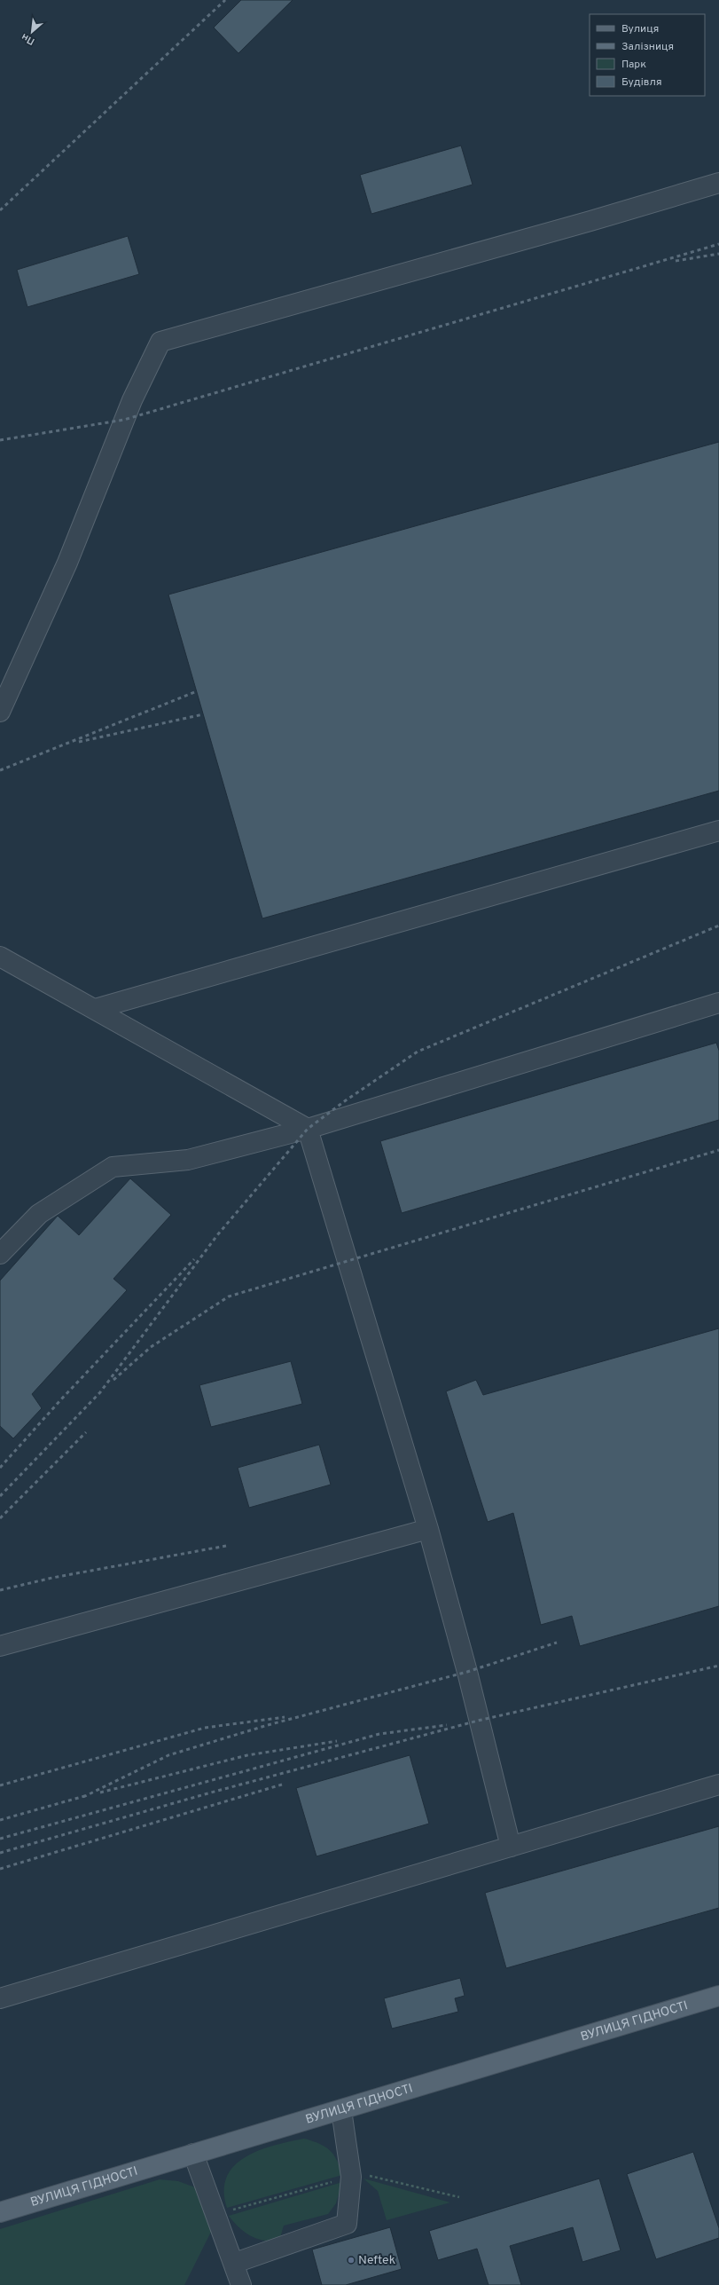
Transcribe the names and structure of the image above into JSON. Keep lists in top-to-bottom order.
{
  "streets": {
    "main road": ["ВУЛИЦЯ ГІДНОСТІ"]
  },
  "places": ["Neftek"],
  "legend": [
    "Вулиця",
    "Залізниця",
    "Парк",
    "Будівля"
  ],
  "north": "bottom left"
}
